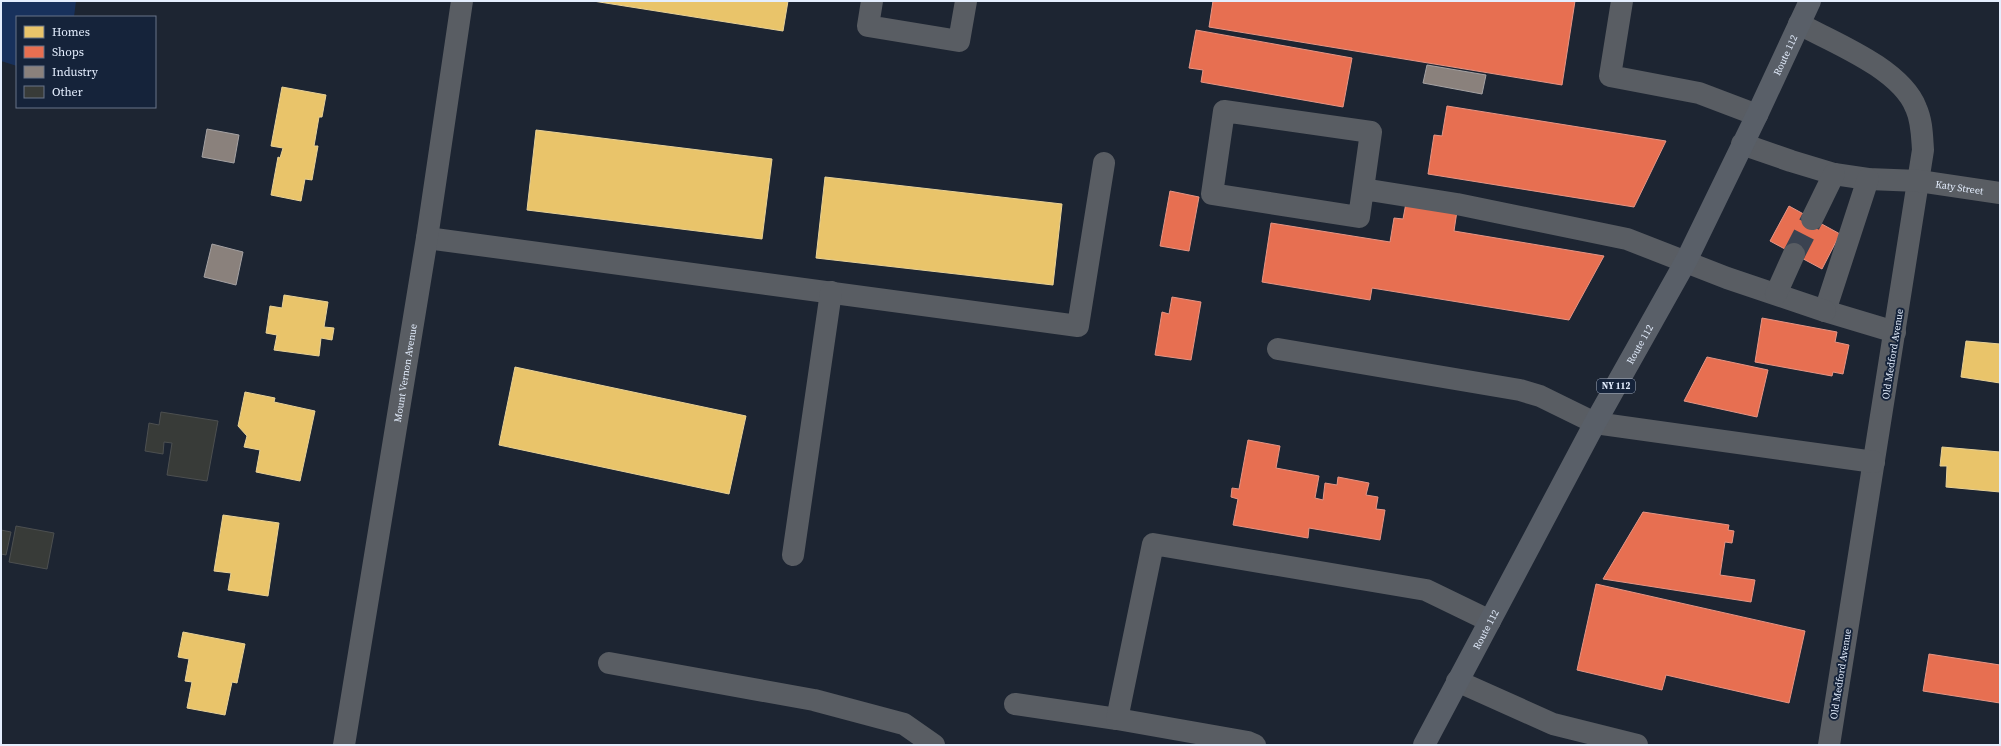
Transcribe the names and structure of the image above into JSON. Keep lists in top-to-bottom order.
{
  "streets": {
    "main road": ["Route 112", "NY 112"],
    "street": ["Katy Street", "Old Medford Avenue", "Mount Vernon Avenue"]
  },
  "crossings": [
    ["Route 112", "Katy Street"],
    ["Route 112", "Old Medford Avenue"],
    ["Katy Street", "Old Medford Avenue"]
  ],
  "legend": [
    "Homes",
    "Shops",
    "Industry",
    "Other"
  ]
}
